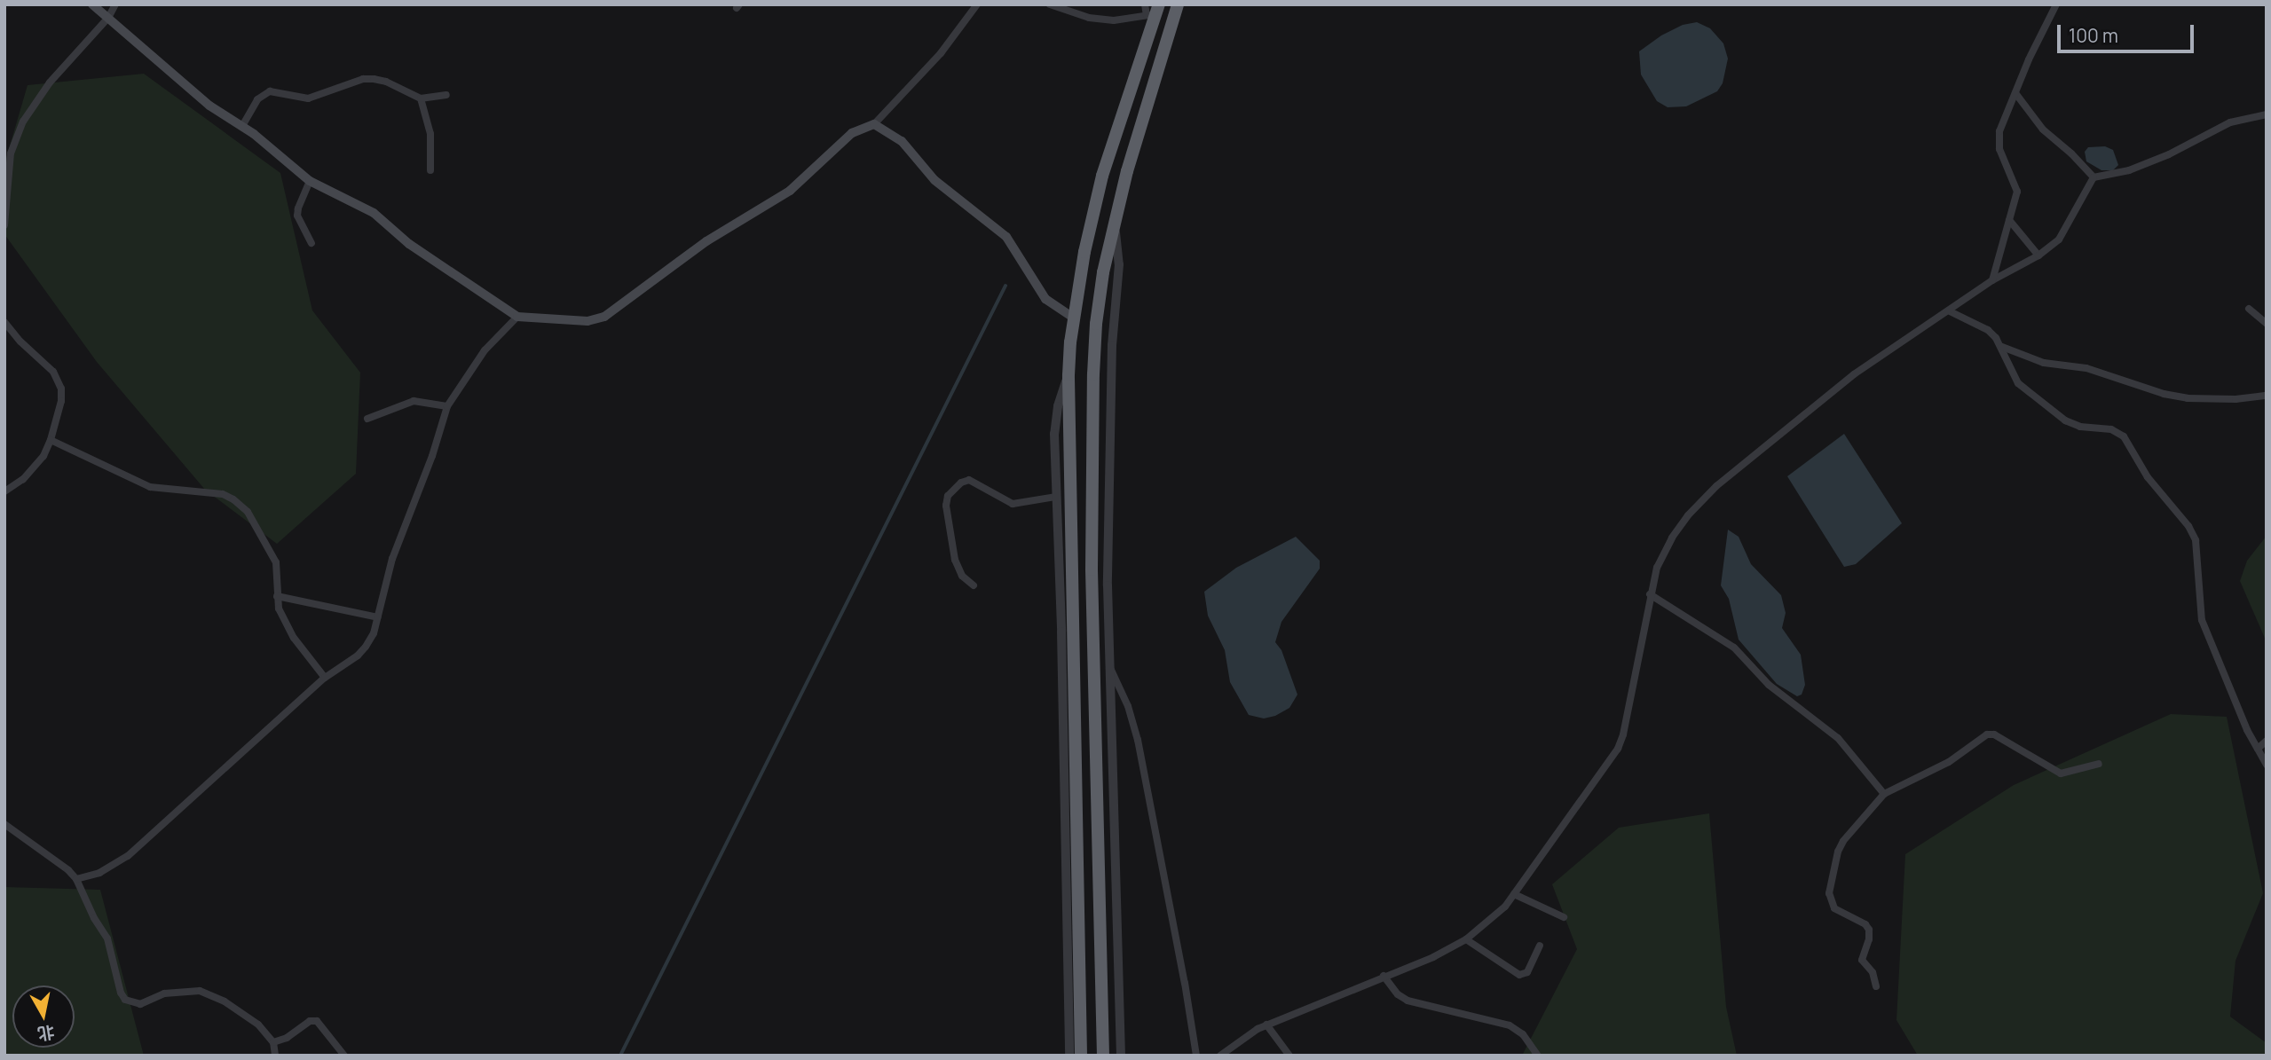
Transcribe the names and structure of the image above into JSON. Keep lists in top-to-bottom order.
{
  "scale_bar": "100 m",
  "north": "bottom"
}
